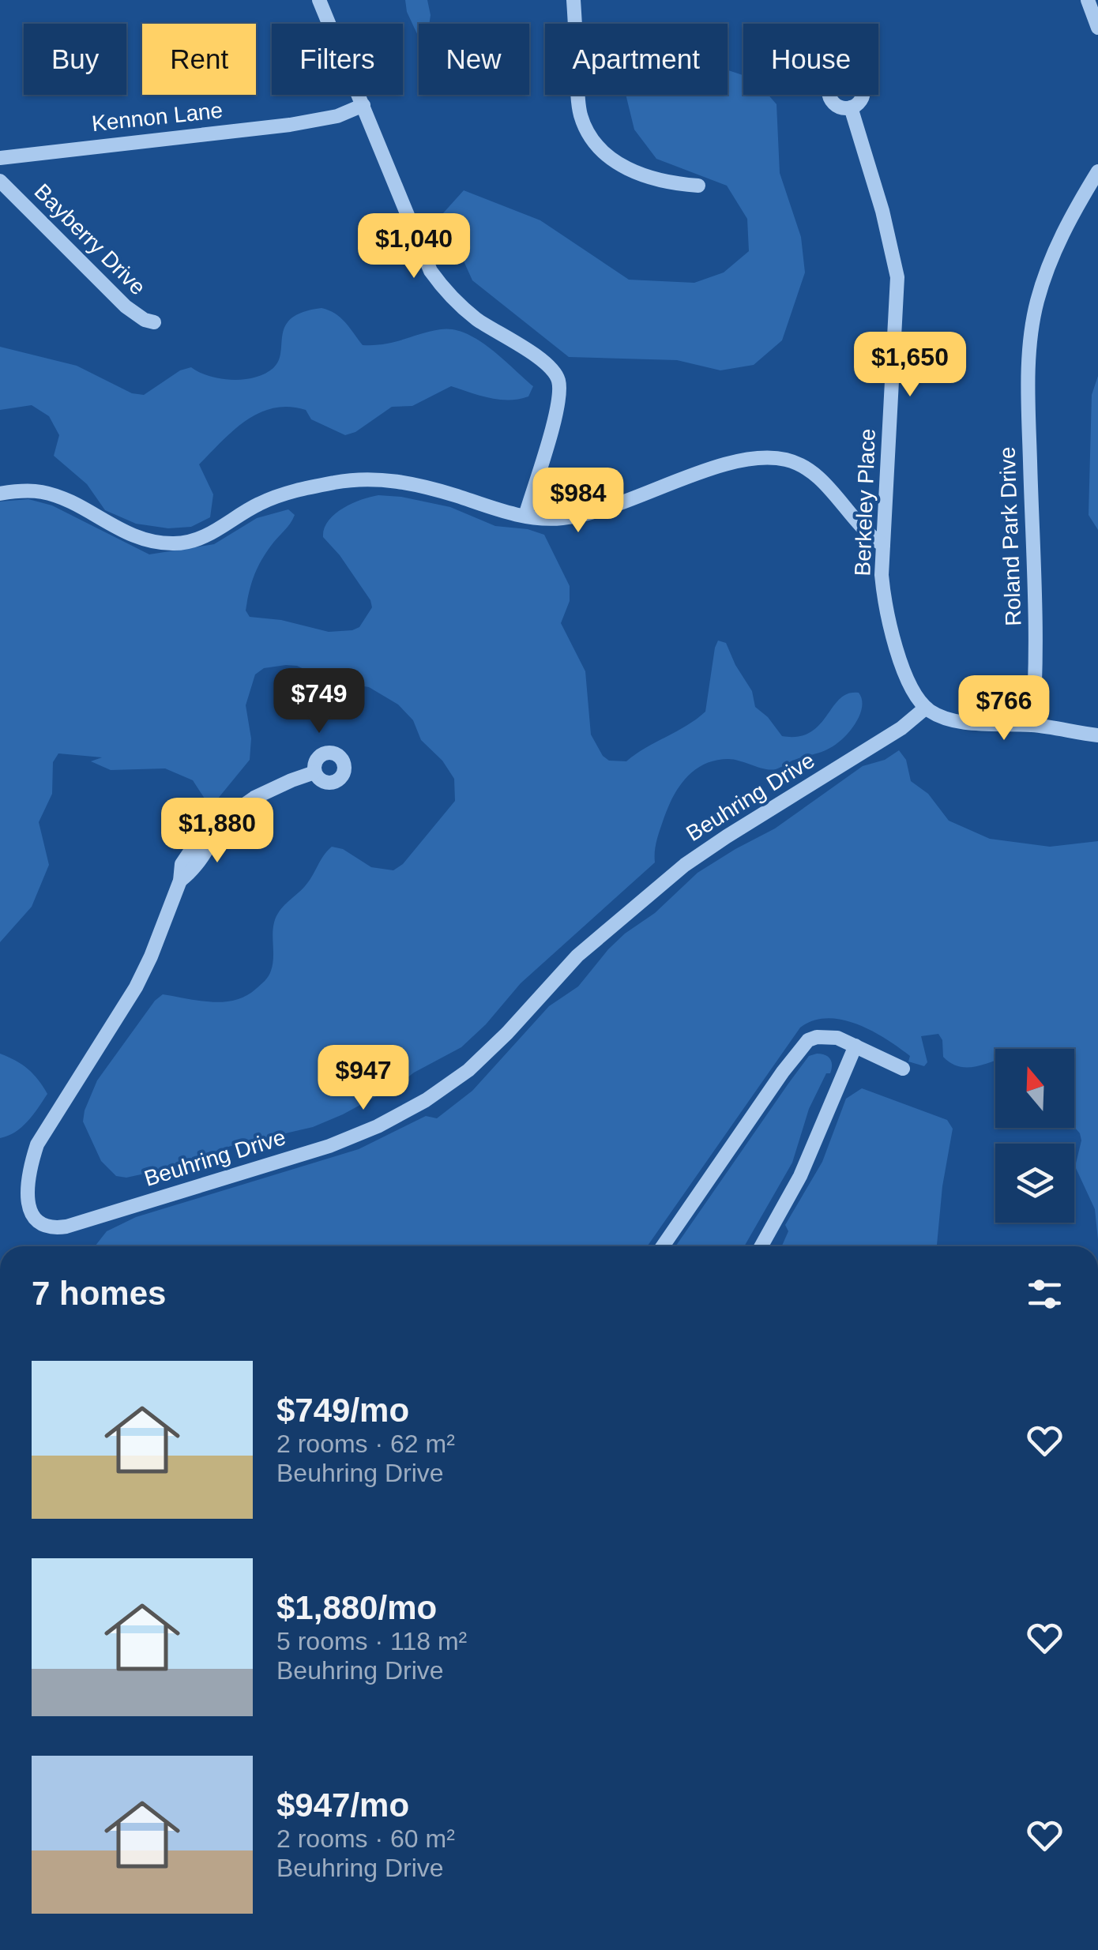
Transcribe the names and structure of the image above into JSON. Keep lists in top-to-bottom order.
{
  "streets": {
    "street": [
      "Kennon Lane",
      "Bayberry Drive",
      "Berkeley Place",
      "Roland Park Drive",
      "Beuhring Drive"
    ]
  },
  "crossings": [
    ["Berkeley Place", "Beuhring Drive"]
  ],
  "north": "top",
  "page": {
    "chip": [
      "Buy",
      "Rent",
      "Filters",
      "New",
      "Apartment",
      "House"
    ],
    "price": [
      "$1,040",
      "$1,650",
      "$984",
      "$749",
      "$766",
      "$1,880",
      "$947"
    ],
    "heading": "7 homes",
    "list": [
      {
        "name": "$749/mo",
        "note": "2 rooms · 62 m² · Beuhring Drive"
      },
      {
        "name": "$1,880/mo",
        "note": "5 rooms · 118 m² · Beuhring Drive"
      },
      {
        "name": "$947/mo",
        "note": "2 rooms · 60 m² · Beuhring Drive"
      }
    ]
  }
}
